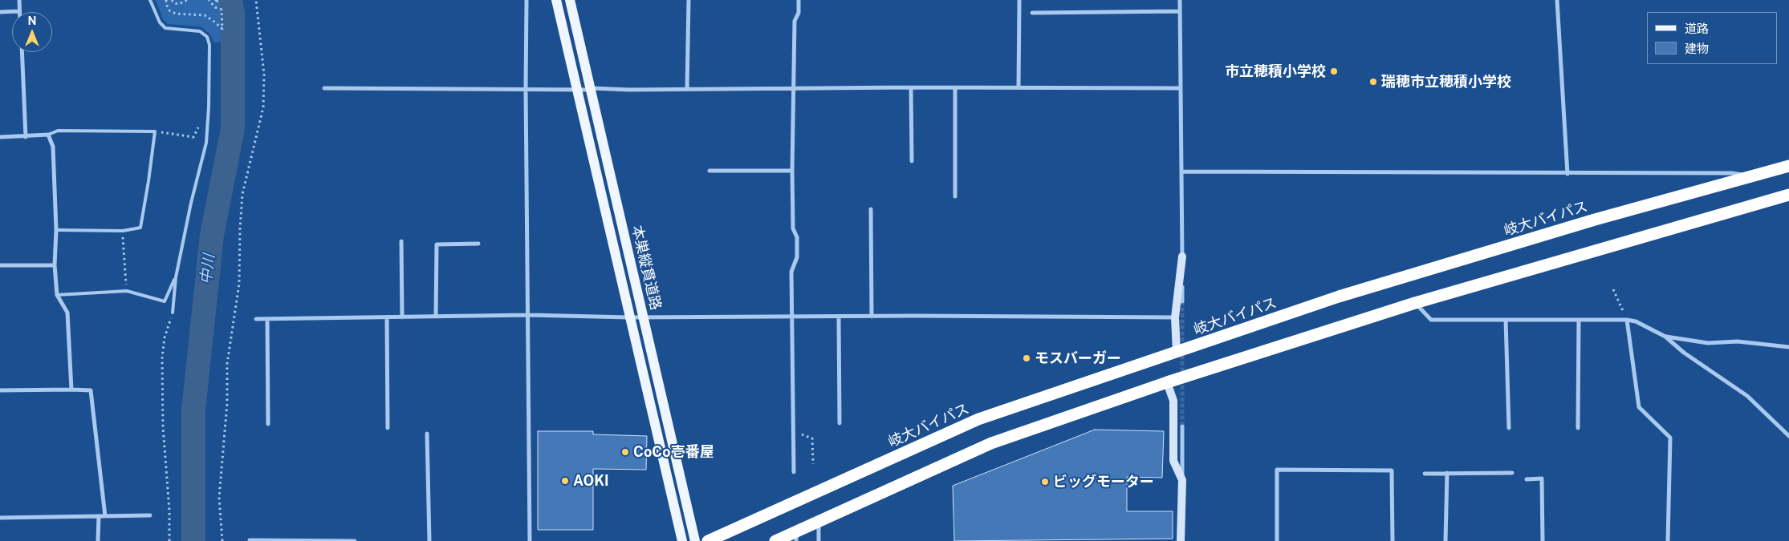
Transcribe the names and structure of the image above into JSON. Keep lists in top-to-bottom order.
{
  "streets": {
    "highway": ["岐大バイパス"],
    "main road": ["本巣縦貫道路"]
  },
  "water": ["中川"],
  "places": [
    "市立穂積小学校",
    "瑞穂市立穂積小学校",
    "モスバーガー",
    "CoCo壱番屋",
    "AOKI",
    "ビッグモーター"
  ],
  "legend": ["道路", "建物"],
  "north": "top"
}
